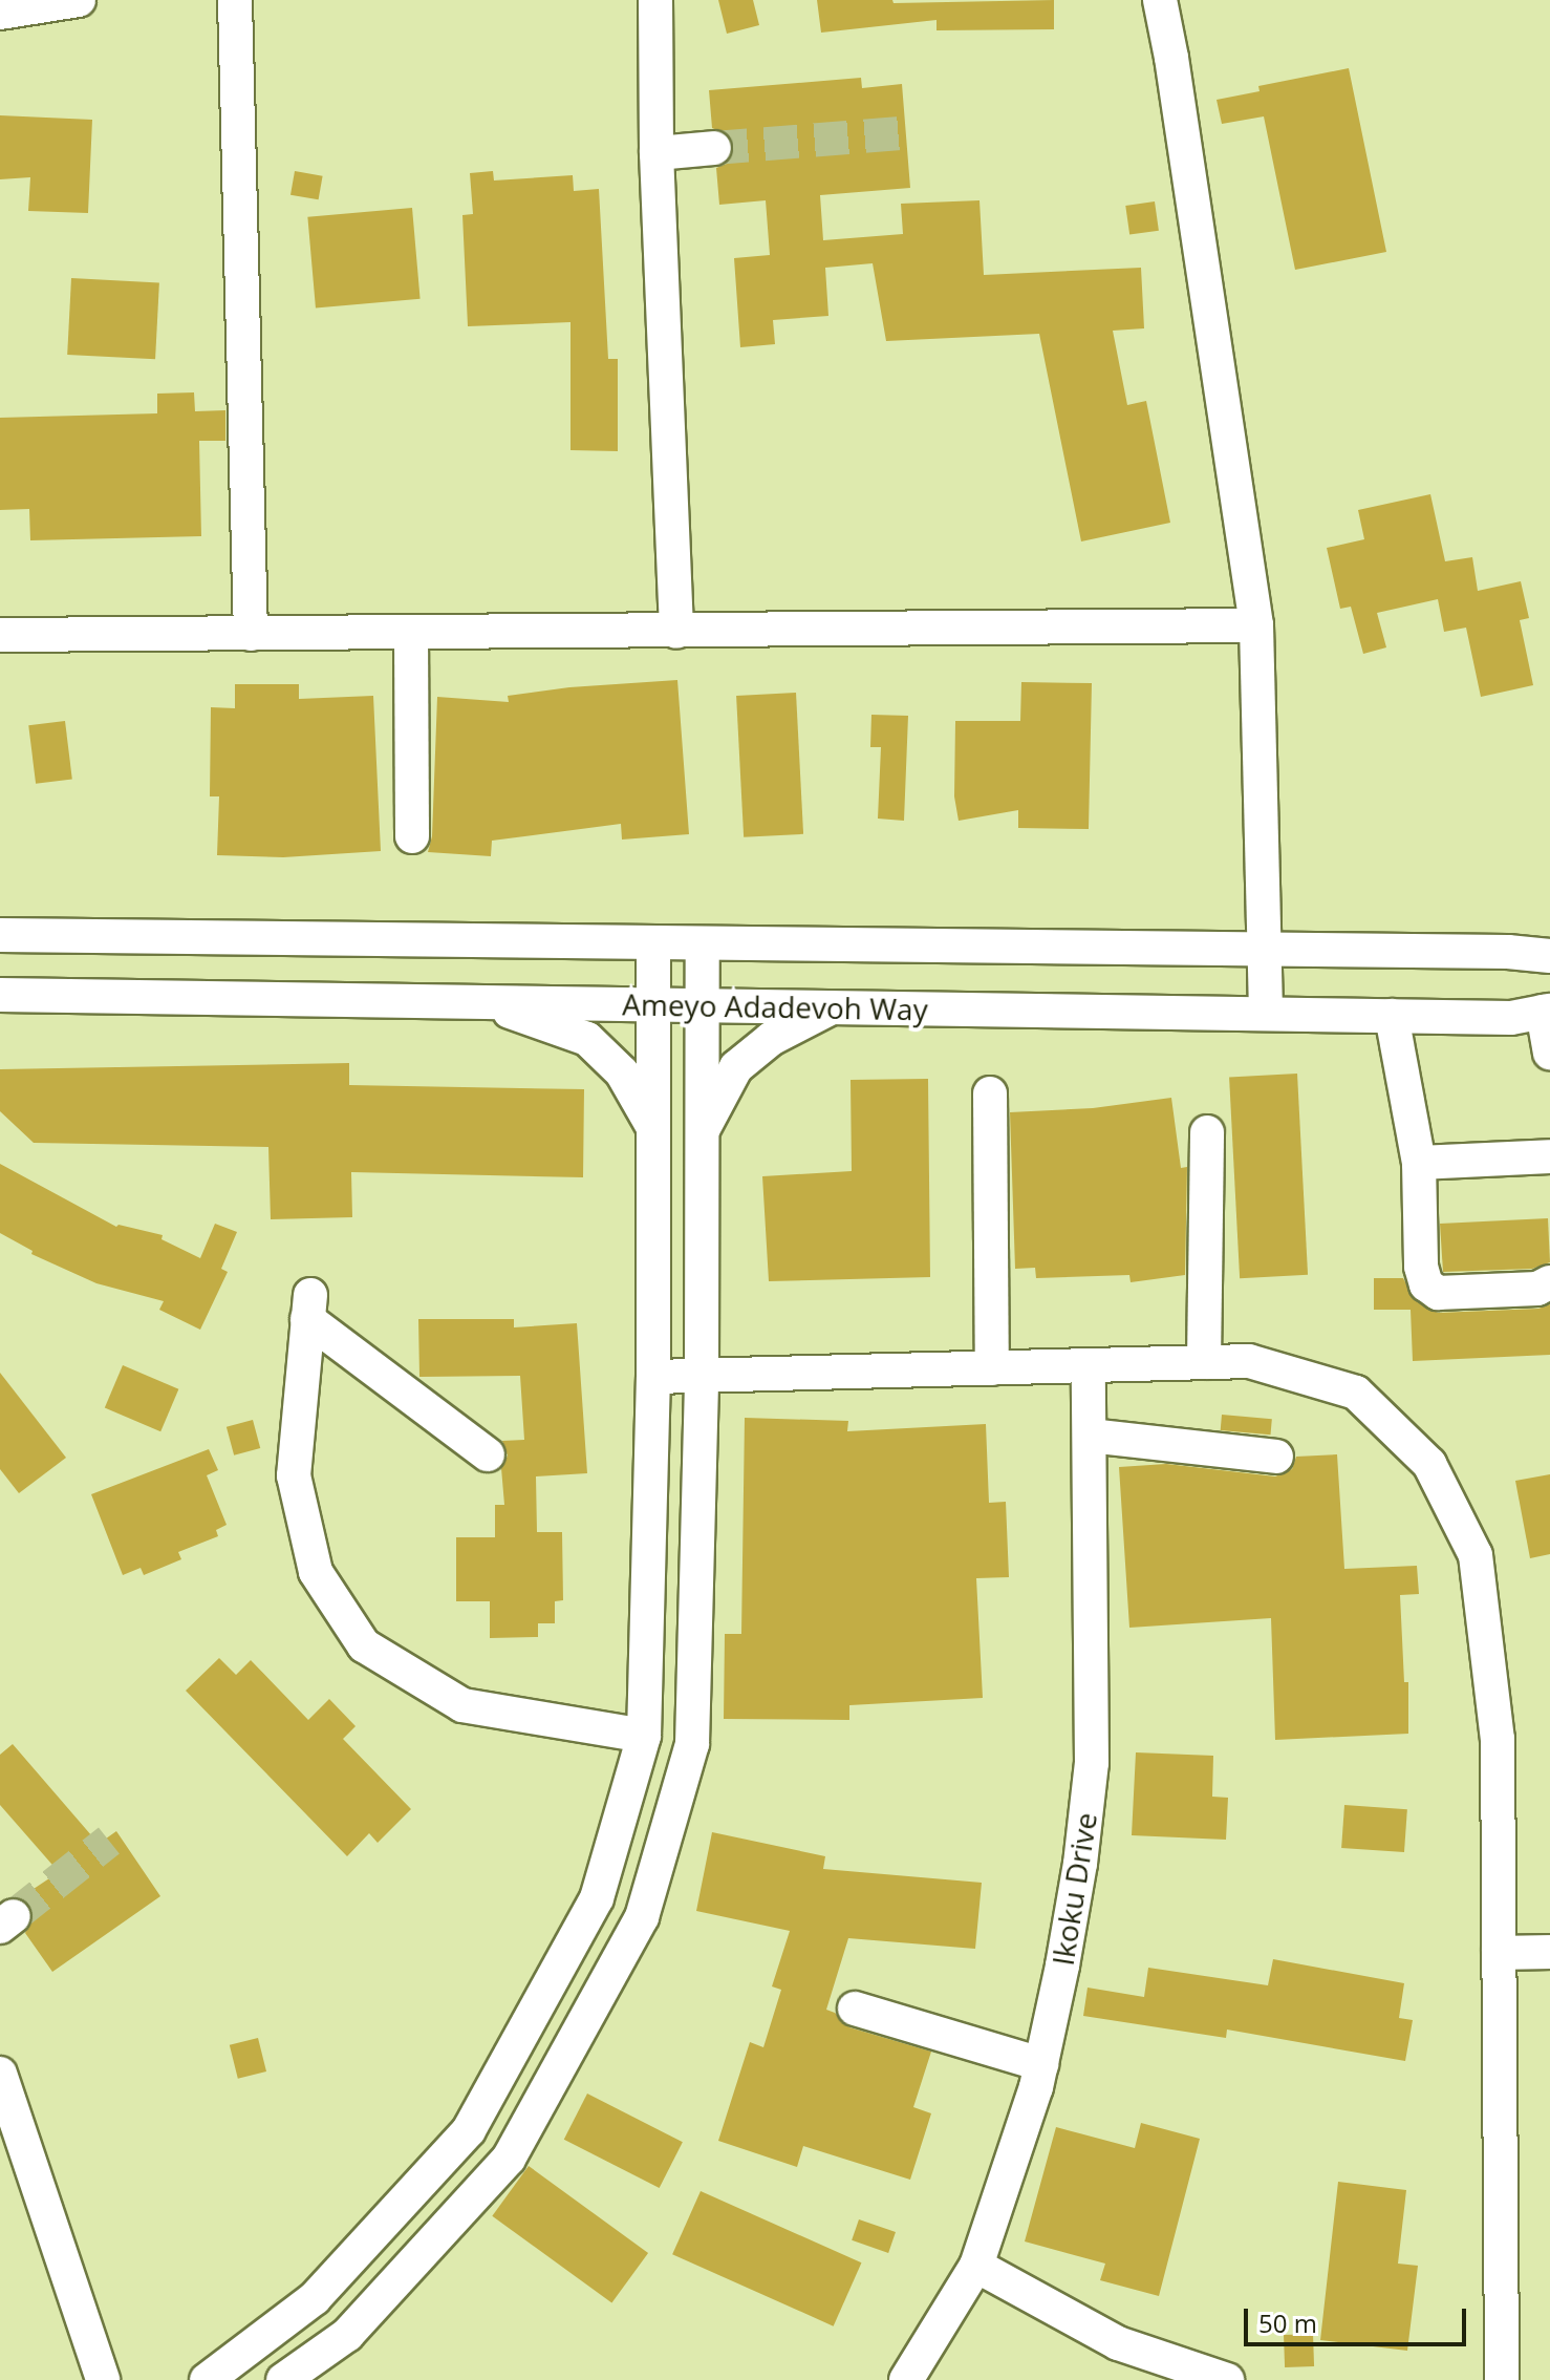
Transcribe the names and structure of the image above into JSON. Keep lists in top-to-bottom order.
{
  "streets": {
    "street": ["Ameyo Adadevoh Way", "Ikoku Drive"]
  },
  "scale_bar": "50 m"
}
